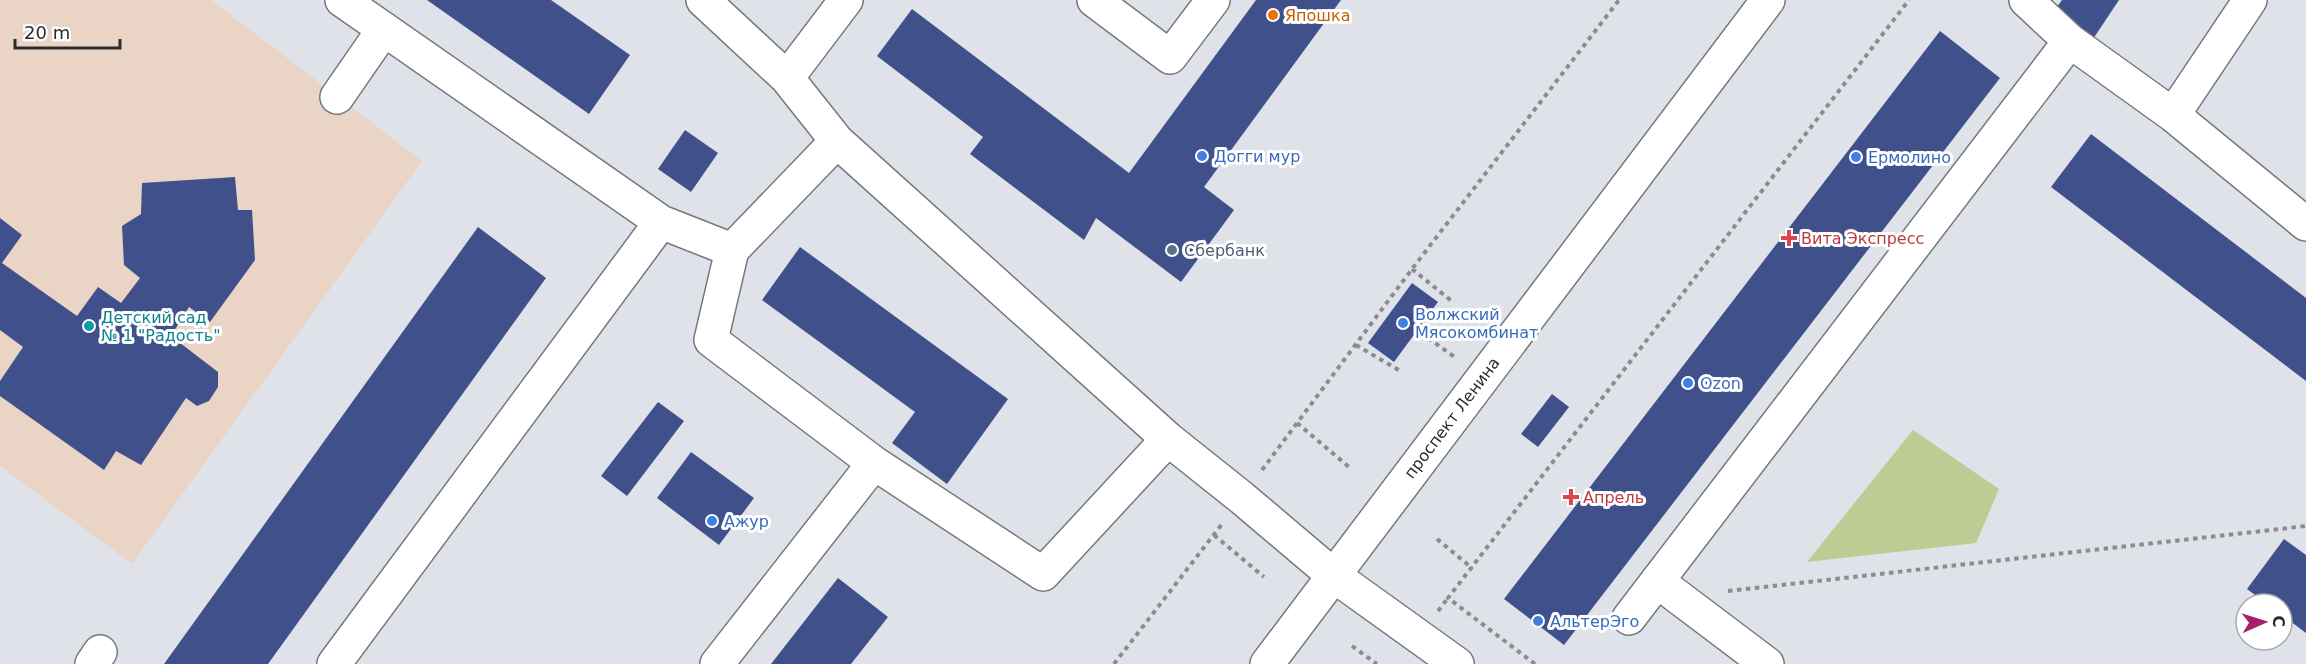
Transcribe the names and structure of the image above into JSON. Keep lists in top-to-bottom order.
{
  "streets": {
    "street": ["проспект Ленина"]
  },
  "places": {
    "other": [
      "Япошка",
      "Догги мур",
      "Ермолино",
      "Сбербанк",
      "Волжский Мясокомбинат",
      "Детский сад № 1 \"Радость\"",
      "Ozon",
      "Ажур",
      "АльтерЭго"
    ],
    "health": ["Вита Экспресс", "Апрель"]
  },
  "scale_bar": "20 m",
  "north": "right"
}
